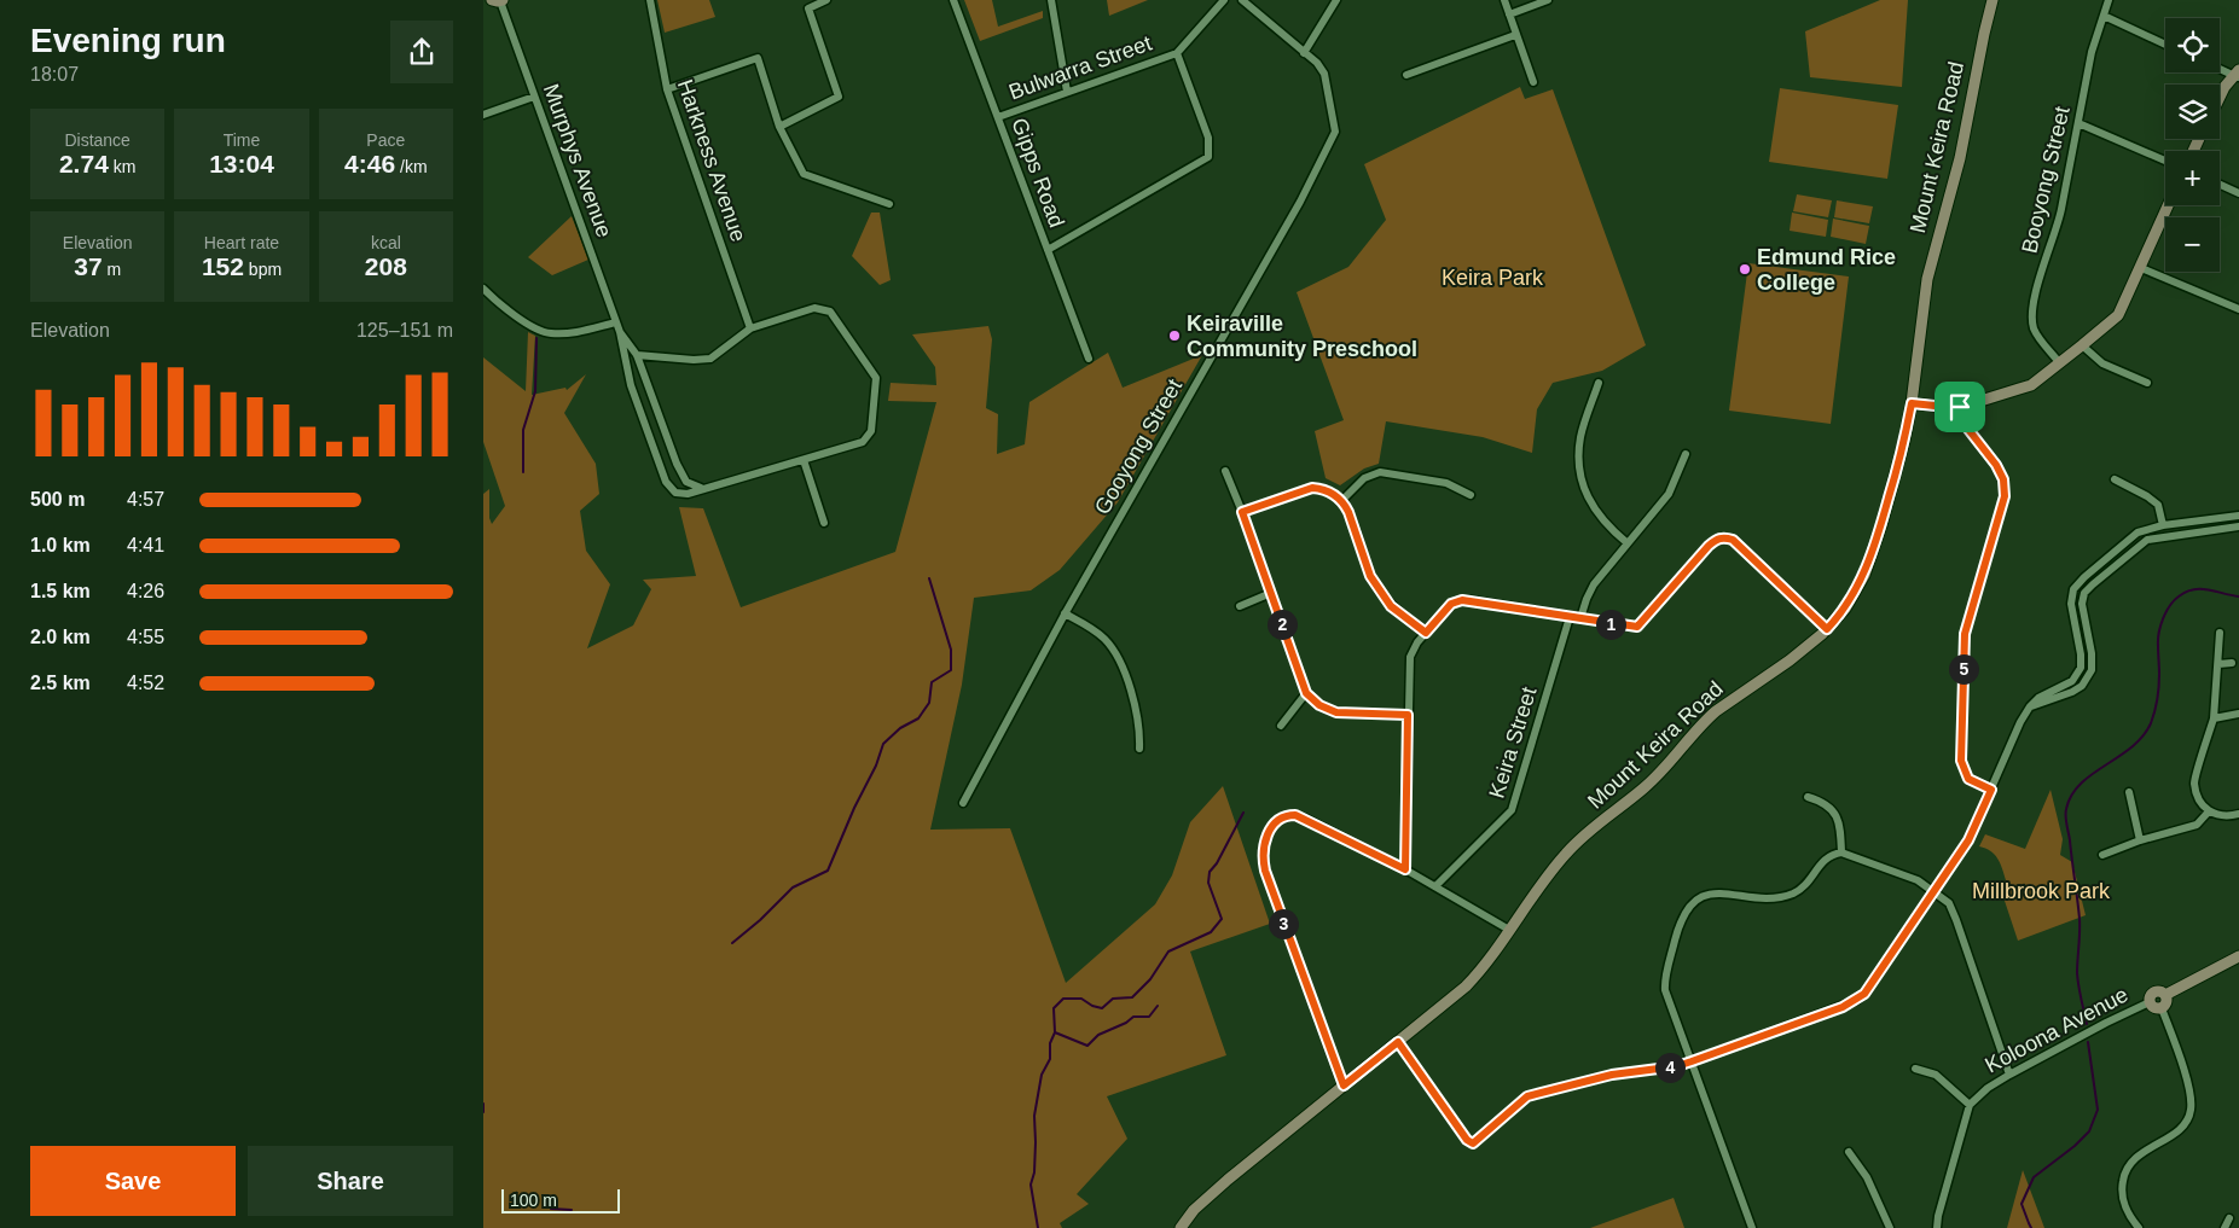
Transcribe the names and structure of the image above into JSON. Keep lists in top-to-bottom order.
{
  "streets": {
    "main road": ["Mount Keira Road"],
    "street": [
      "Bulwarra Street",
      "Murphys Avenue",
      "Harkness Avenue",
      "Gipps Road",
      "Booyong Street",
      "Gooyong Street",
      "Keira Street",
      "Koloona Avenue"
    ]
  },
  "crossings": [
    ["Bulwarra Street", "Gipps Road"]
  ],
  "parks": ["Keira Park", "Millbrook Park"],
  "places": ["Edmund Rice College", "Keiraville Community Preschool"],
  "scale_bar": "100 m",
  "page": {
    "heading": ["Evening run", "18:07"],
    "map_buttons": ["+", "−"],
    "stats": [
      ["Distance", "2.74 km"],
      ["Time", "13:04"],
      ["Pace", "4:46 /km"],
      ["Elevation", "37 m"],
      ["Heart rate", "152 bpm"],
      ["kcal", "208"]
    ],
    "chart": ["Elevation", "125–151 m"],
    "list": [
      {
        "name": "500 m",
        "note": "4:57"
      },
      {
        "name": "1.0 km",
        "note": "4:41"
      },
      {
        "name": "1.5 km",
        "note": "4:26"
      },
      {
        "name": "2.0 km",
        "note": "4:55"
      },
      {
        "name": "2.5 km",
        "note": "4:52"
      }
    ],
    "pins": [
      "1",
      "2",
      "5",
      "3",
      "4"
    ],
    "buttons": ["Save", "Share"],
    "scale": "100 m"
  }
}
